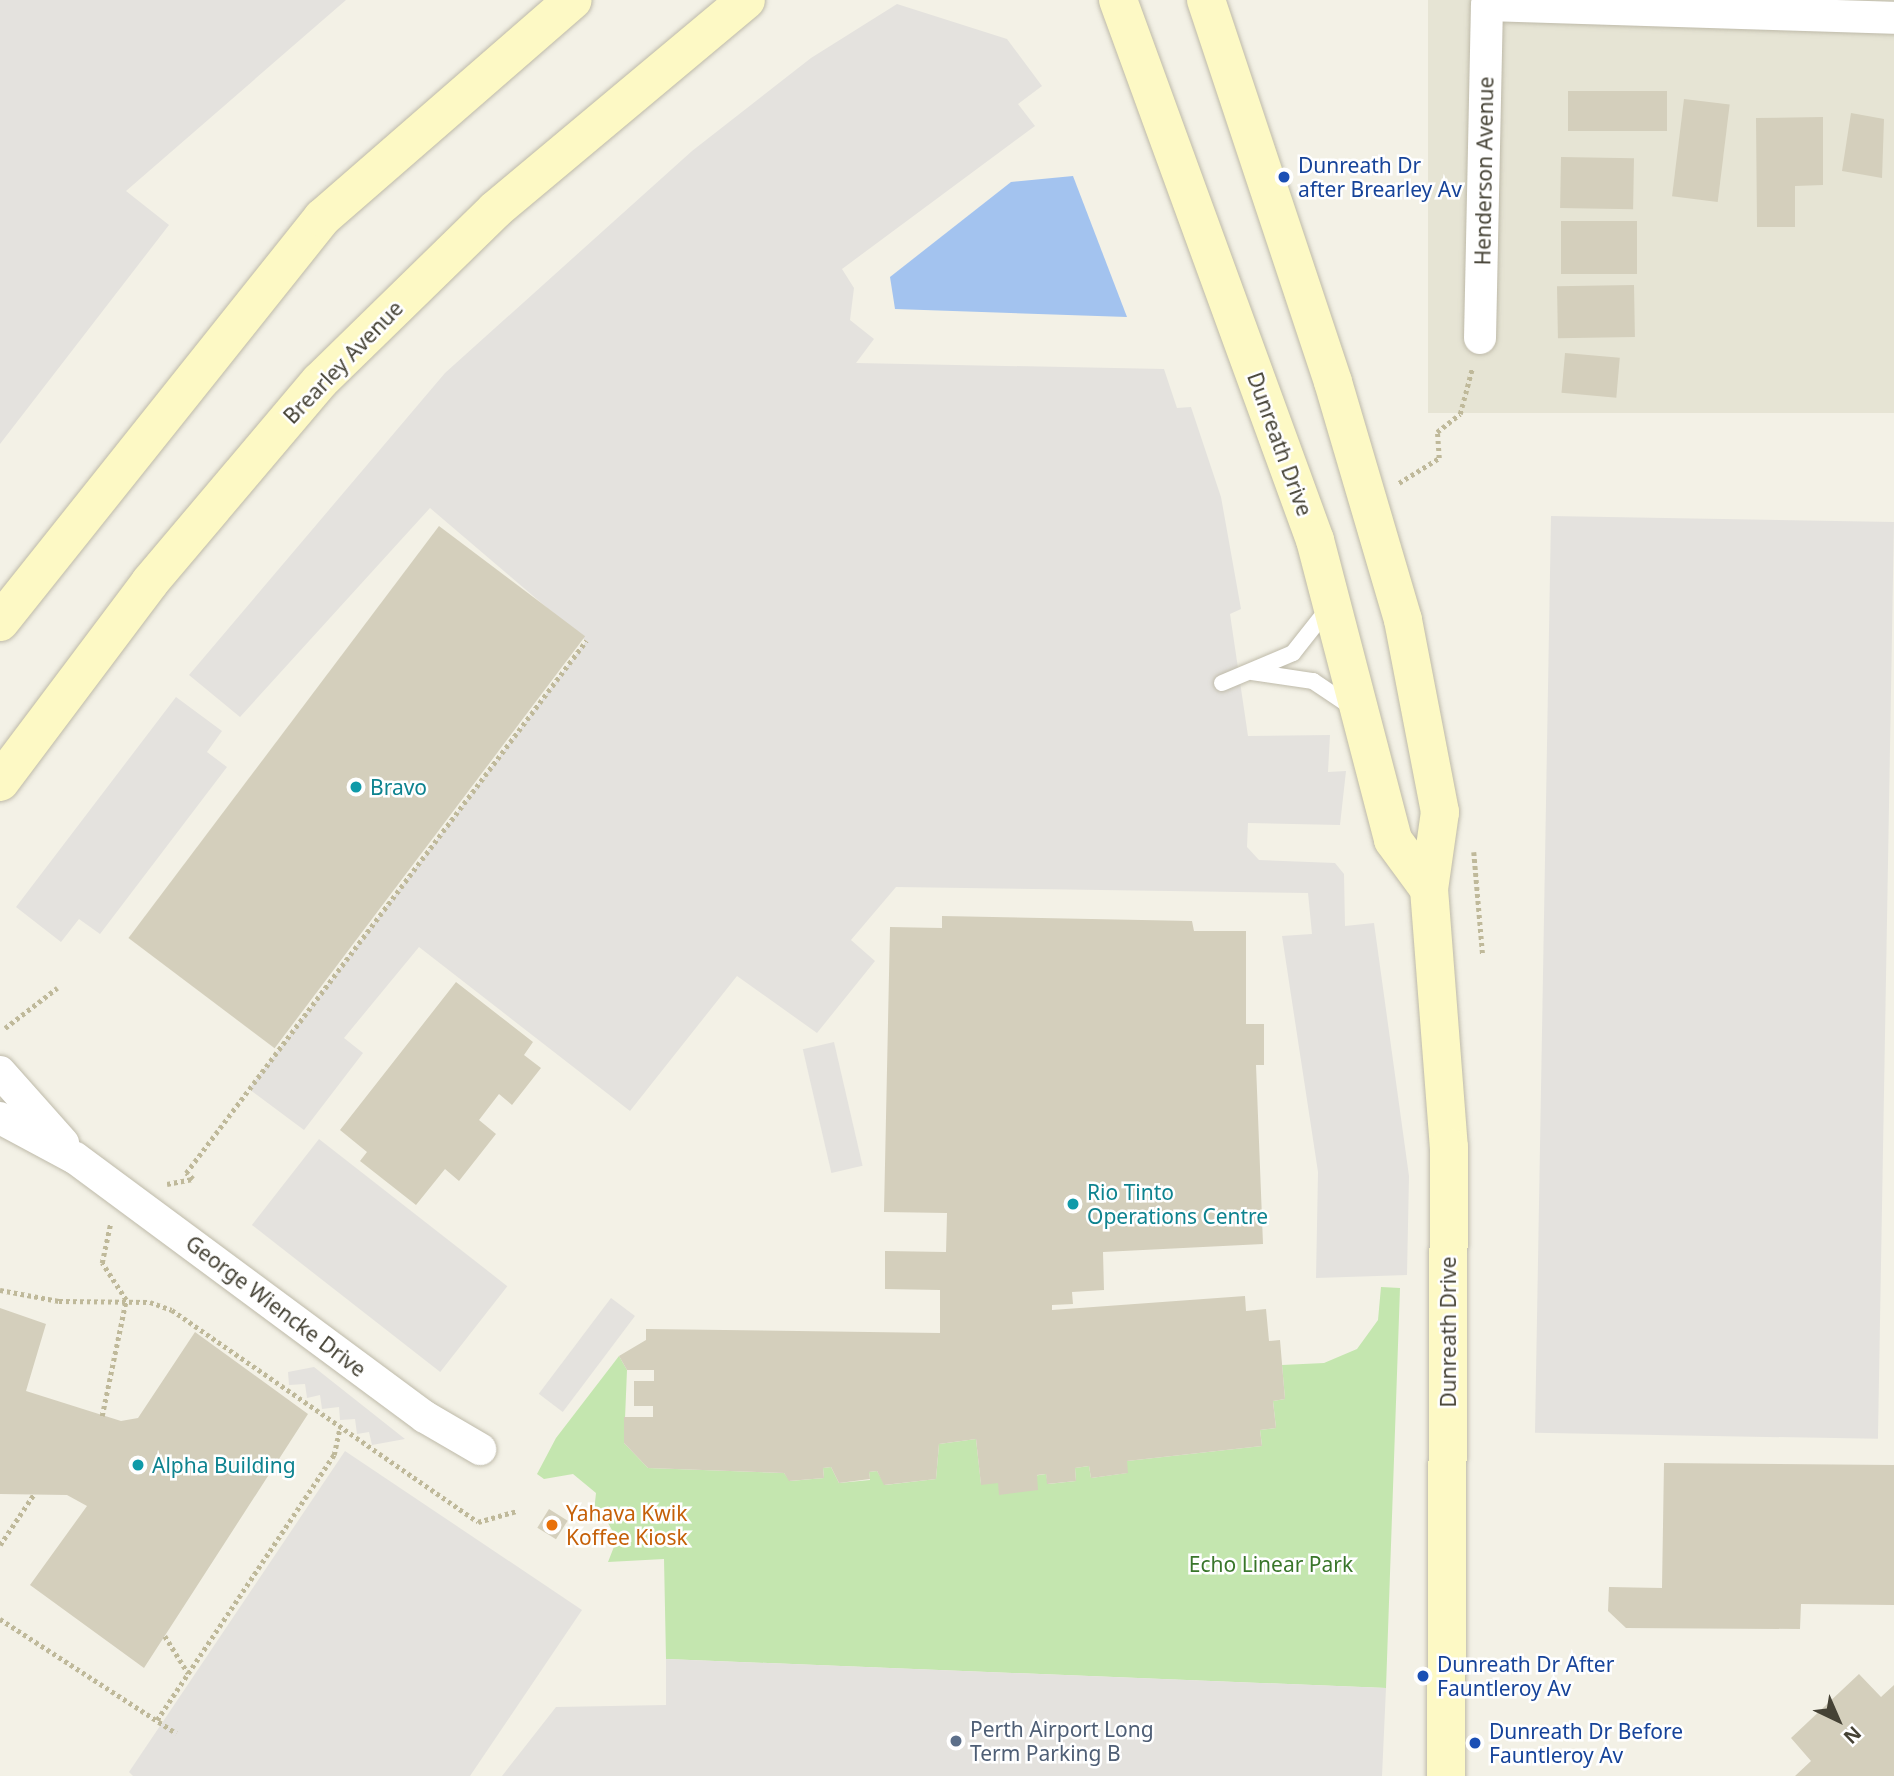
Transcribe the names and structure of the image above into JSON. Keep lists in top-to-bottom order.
{
  "streets": {
    "main road": ["Brearley Avenue", "Dunreath Drive"],
    "street": ["Henderson Avenue", "George Wiencke Drive"]
  },
  "parks": ["Echo Linear Park"],
  "places": [
    "Dunreath Dr after Brearley Av",
    "Bravo",
    "Rio Tinto Operations Centre",
    "Alpha Building",
    "Yahava Kwik Koffee Kiosk",
    "Dunreath Dr After Fauntleroy Av",
    "Perth Airport Long Term Parking B",
    "Dunreath Dr Before Fauntleroy Av"
  ],
  "north": "bottom right"
}
